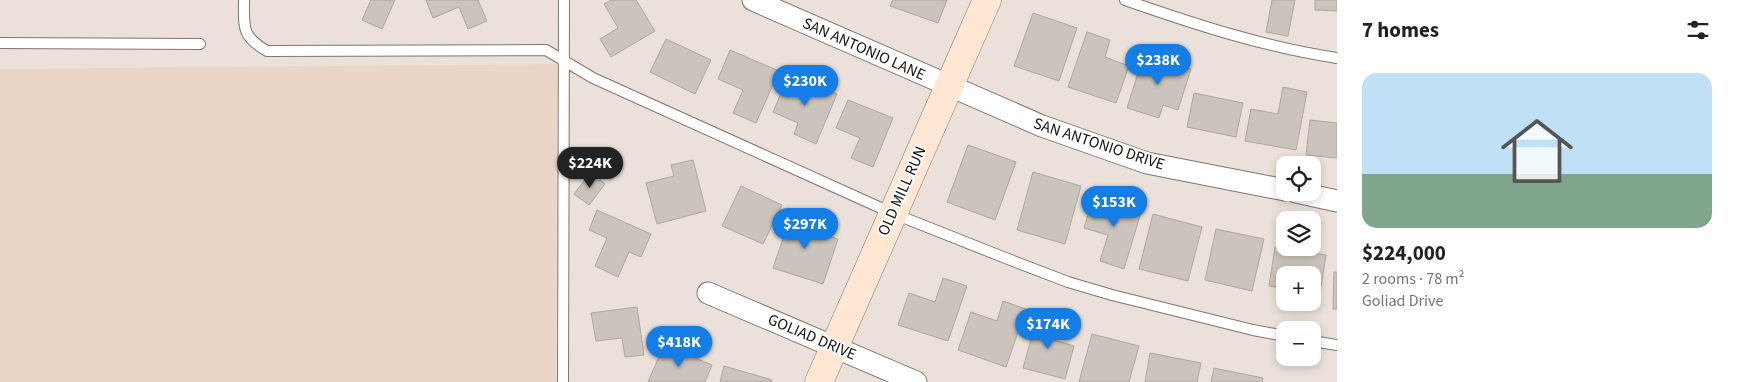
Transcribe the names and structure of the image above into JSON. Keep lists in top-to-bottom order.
{
  "streets": {
    "street": [
      "SAN ANTONIO LANE",
      "SAN ANTONIO DRIVE",
      "OLD MILL RUN",
      "GOLIAD DRIVE"
    ]
  },
  "crossings": [
    ["SAN ANTONIO LANE", "SAN ANTONIO DRIVE"],
    ["SAN ANTONIO LANE", "OLD MILL RUN"],
    ["SAN ANTONIO DRIVE", "OLD MILL RUN"],
    ["OLD MILL RUN", "GOLIAD DRIVE"]
  ],
  "page": {
    "heading": "7 homes",
    "price": [
      "$238K",
      "$230K",
      "$224K",
      "$153K",
      "$297K",
      "$174K",
      "$418K"
    ],
    "list": [
      {
        "name": "$224,000",
        "note": "2 rooms · 78 m² · Goliad Drive"
      }
    ],
    "map_buttons": ["+", "−"]
  }
}
